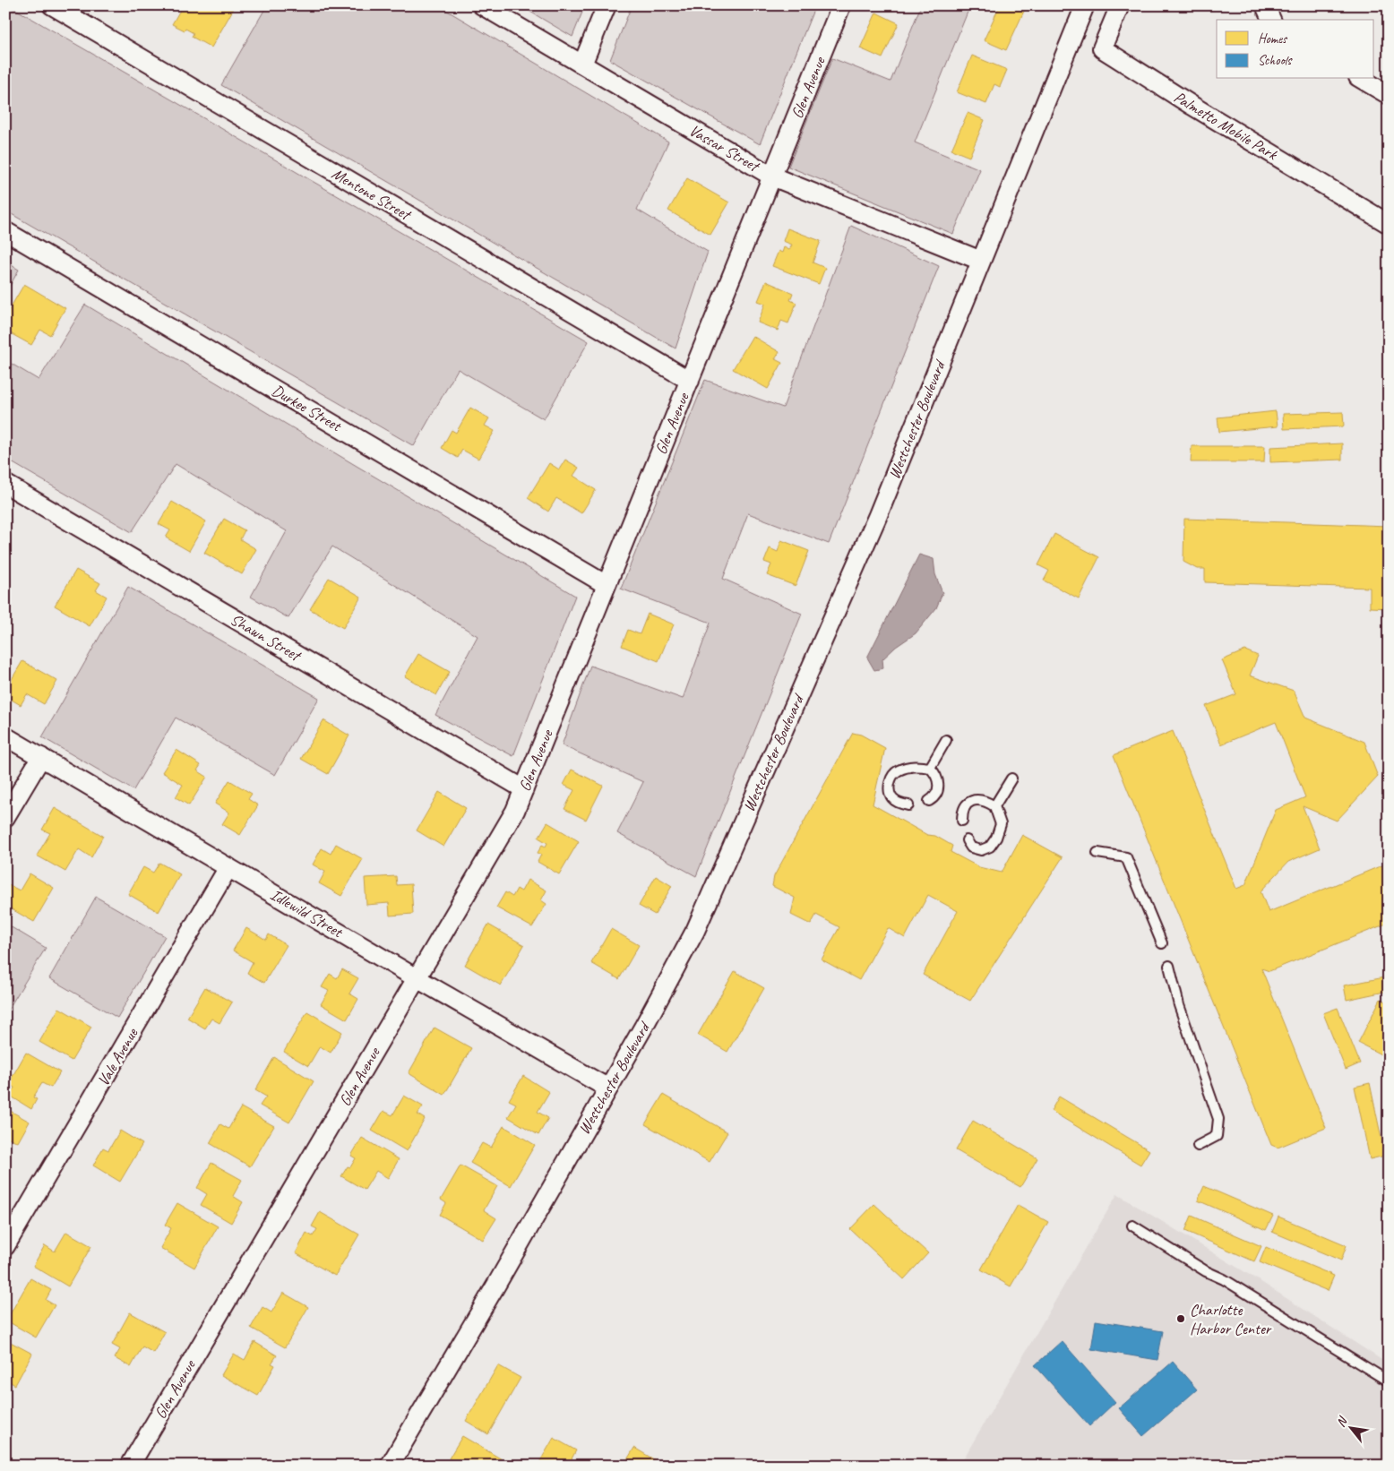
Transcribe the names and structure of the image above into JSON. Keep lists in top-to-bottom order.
{
  "streets": {
    "street": [
      "Glen Avenue",
      "Palmetto Mobile Park",
      "Vassar Street",
      "Mentone Street",
      "Durkee Street",
      "Westchester Boulevard",
      "Shawn Street",
      "Idlewild Street",
      "Vale Avenue"
    ]
  },
  "crossings": [
    ["Glen Avenue", "Vassar Street"],
    ["Glen Avenue", "Mentone Street"],
    ["Glen Avenue", "Durkee Street"],
    ["Glen Avenue", "Shawn Street"],
    ["Glen Avenue", "Idlewild Street"],
    ["Vassar Street", "Westchester Boulevard"],
    ["Westchester Boulevard", "Idlewild Street"],
    ["Idlewild Street", "Vale Avenue"]
  ],
  "places": ["Charlotte Harbor Center"],
  "legend": ["Homes", "Schools"],
  "north": "top left"
}
